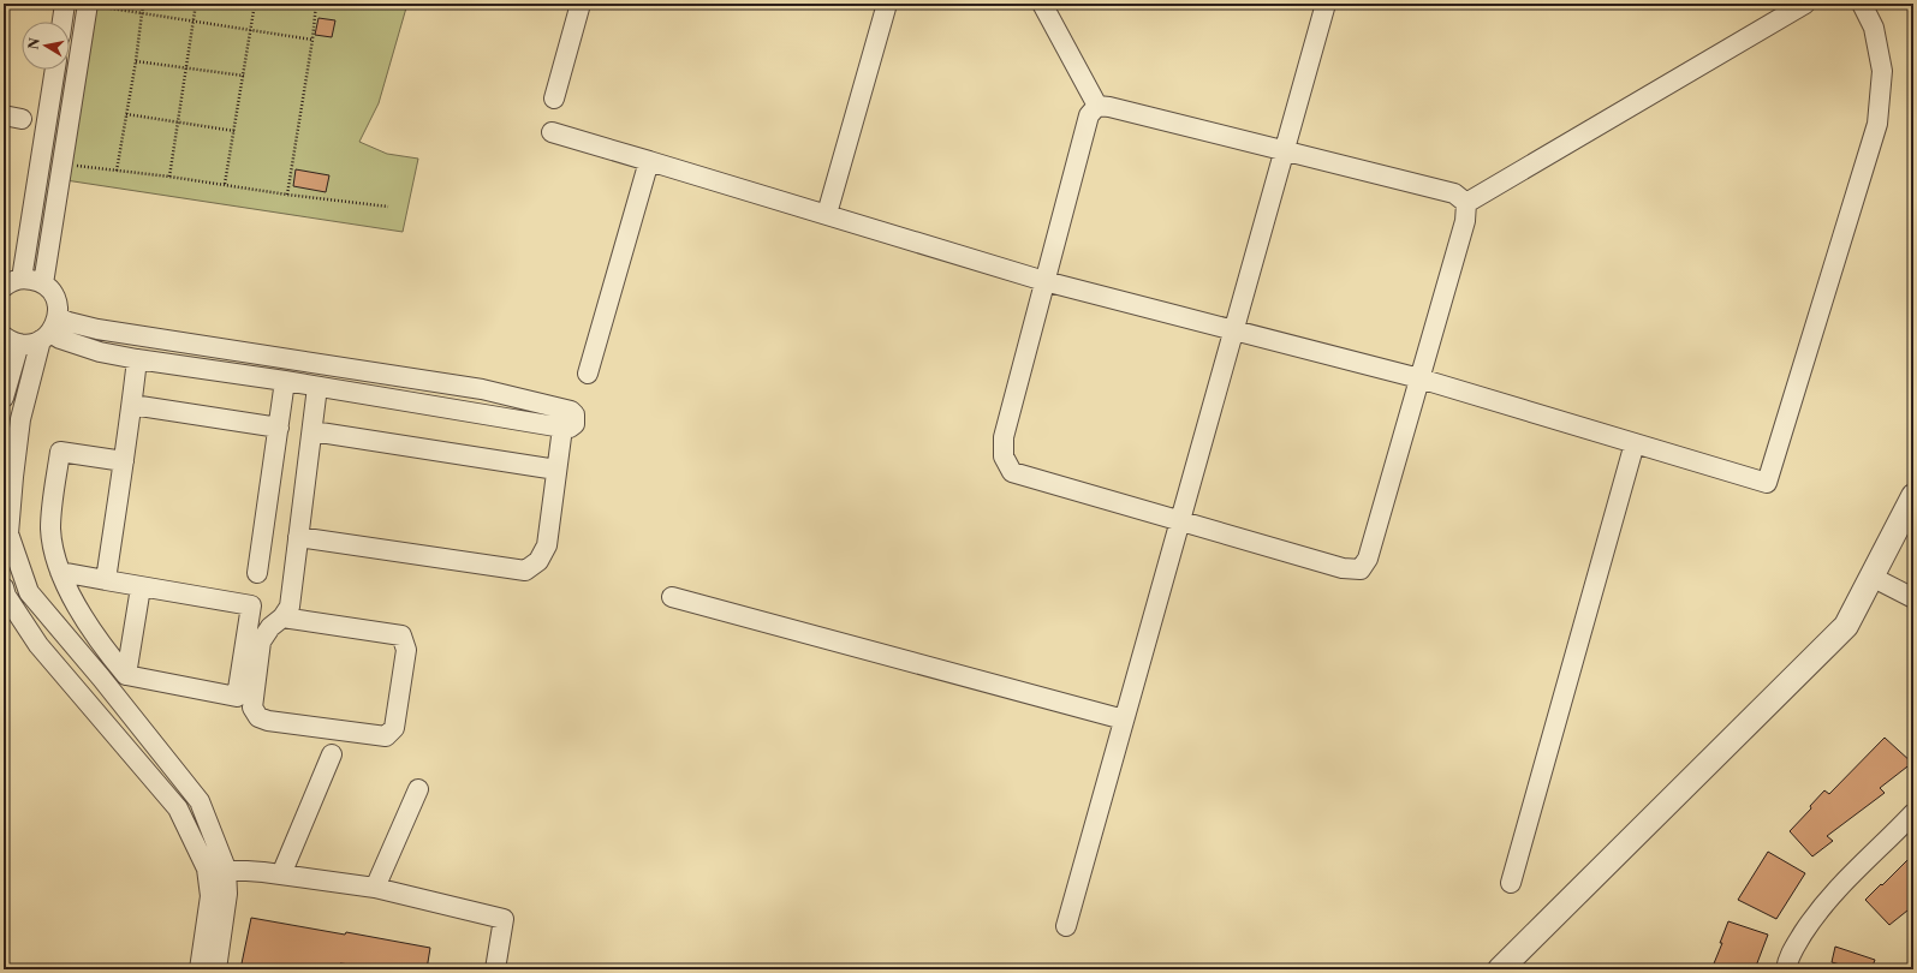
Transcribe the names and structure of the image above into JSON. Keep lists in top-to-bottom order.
{
  "north": "left"
}
